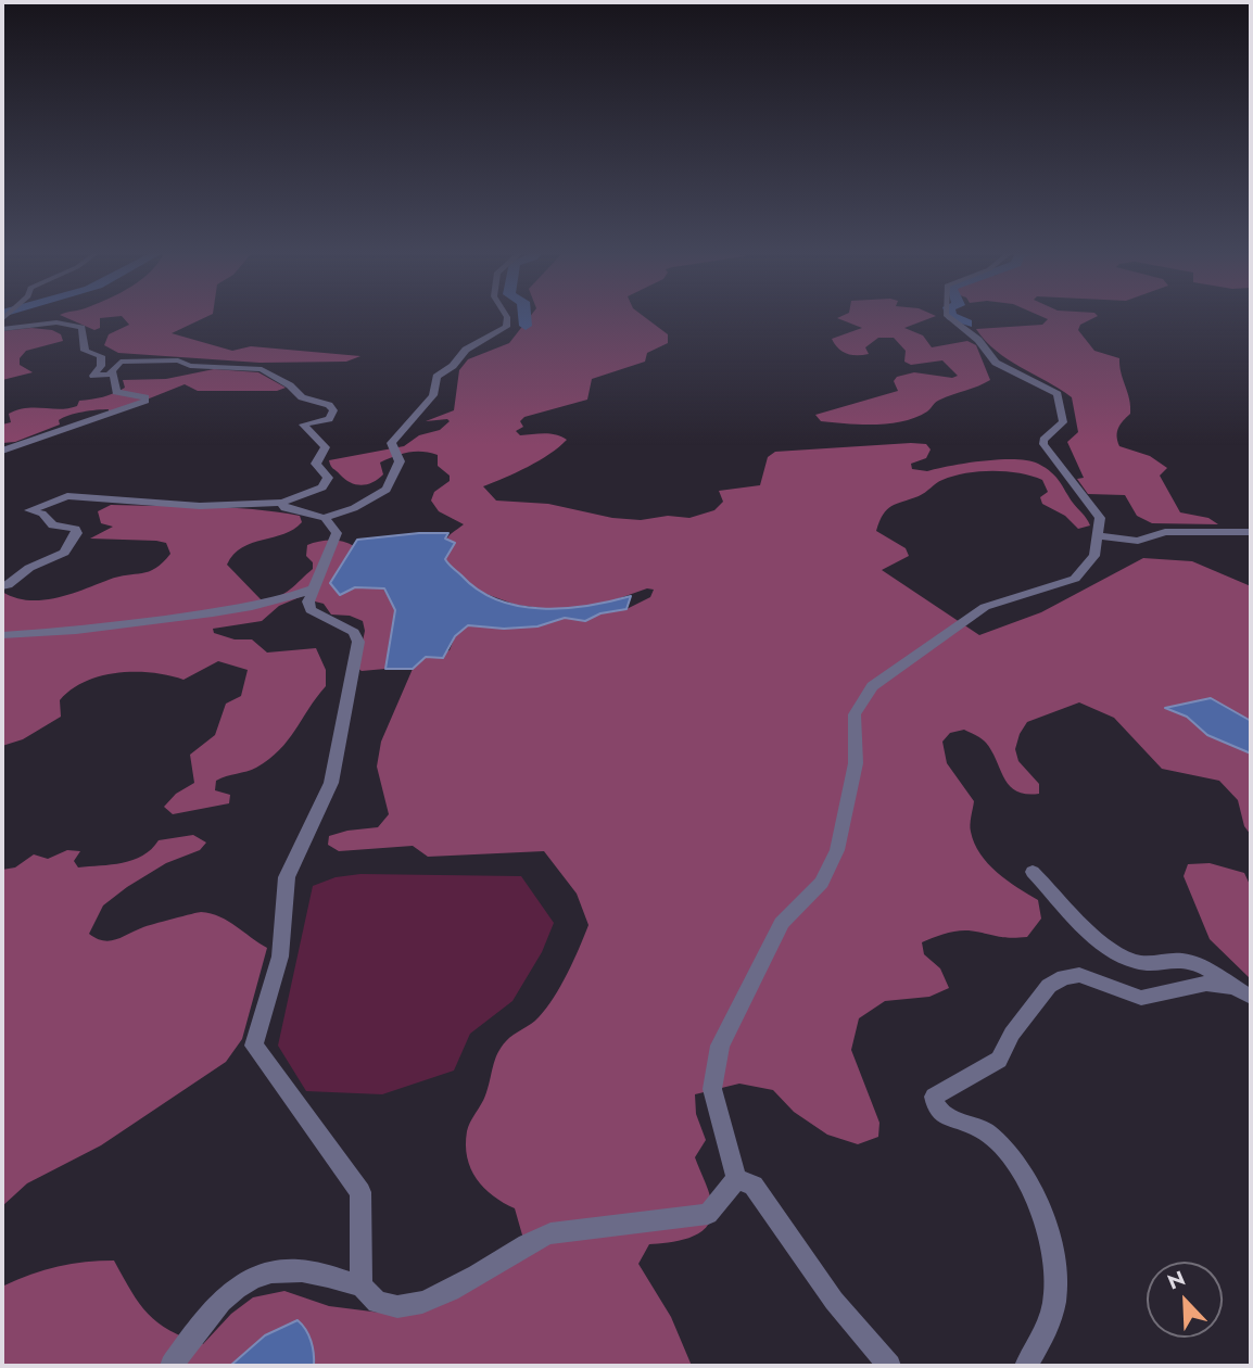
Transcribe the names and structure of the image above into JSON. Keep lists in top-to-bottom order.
{
  "north": "top left"
}
